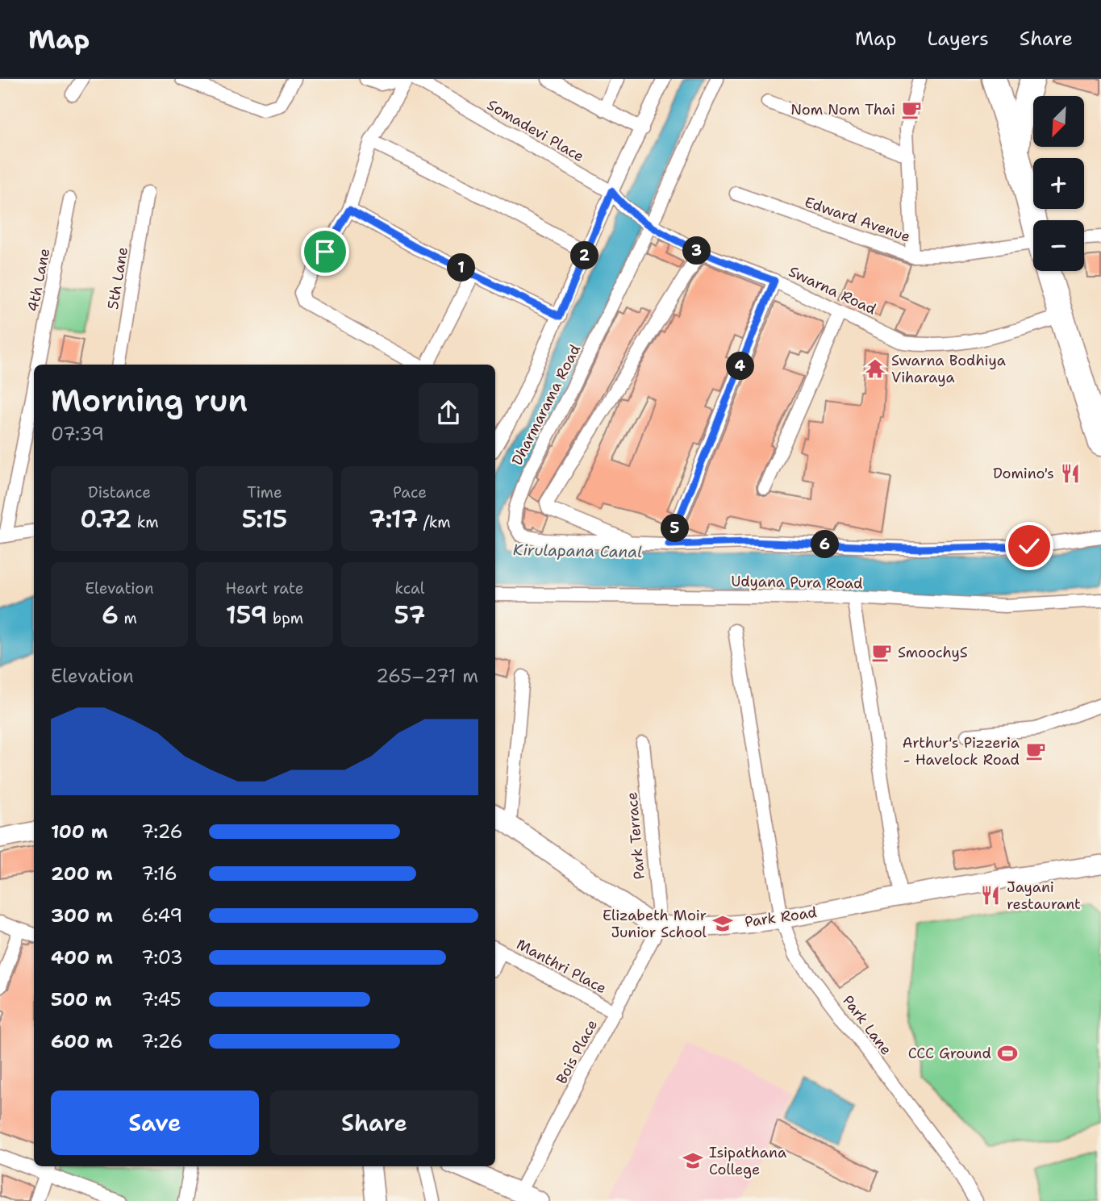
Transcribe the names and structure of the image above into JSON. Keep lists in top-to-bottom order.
{
  "streets": {
    "main road": ["Park Road"],
    "street": [
      "Somadevi Place",
      "Edward Avenue",
      "5th Lane",
      "4th Lane",
      "Swarna Road",
      "Dharmarama Road",
      "Udyana Pura Road",
      "Park Terrace",
      "Manthri Place",
      "Park Lane",
      "Bois Place"
    ]
  },
  "crossings": [
    ["Somadevi Place", "Swarna Road"],
    ["Swarna Road", "Dharmarama Road"],
    ["Park Terrace", "Park Road"],
    ["Park Terrace", "Bois Place"],
    ["Park Road", "Park Lane"],
    ["Park Road", "Bois Place"],
    ["Manthri Place", "Bois Place"]
  ],
  "water": ["Kirulapana Canal"],
  "places": {
    "cafe": ["Nom Nom Thai", "SmoochyS", "Arthur's Pizzeria - Havelock Road"],
    "temple": ["Swarna Bodhiya Viharaya"],
    "restaurant": ["Domino's", "Jayani restaurant"],
    "school or university": ["Elizabeth Moir Junior School", "Isipathana College"],
    "sports": ["CCC Ground"]
  },
  "north": "bottom left",
  "page": {
    "header": "Map",
    "nav": ["Map", "Layers", "Share"],
    "map_buttons": ["+", "−"],
    "pins": [
      "3",
      "2",
      "1",
      "4",
      "5",
      "6"
    ],
    "heading": ["Morning run", "07:39"],
    "stats": [
      ["Distance", "0.72 km"],
      ["Time", "5:15"],
      ["Pace", "7:17 /km"],
      ["Elevation", "6 m"],
      ["Heart rate", "159 bpm"],
      ["kcal", "57"]
    ],
    "chart": ["Elevation", "265–271 m"],
    "list": [
      {
        "name": "100 m",
        "note": "7:26"
      },
      {
        "name": "200 m",
        "note": "7:16"
      },
      {
        "name": "300 m",
        "note": "6:49"
      },
      {
        "name": "400 m",
        "note": "7:03"
      },
      {
        "name": "500 m",
        "note": "7:45"
      },
      {
        "name": "600 m",
        "note": "7:26"
      }
    ],
    "buttons": ["Save", "Share"]
  }
}
